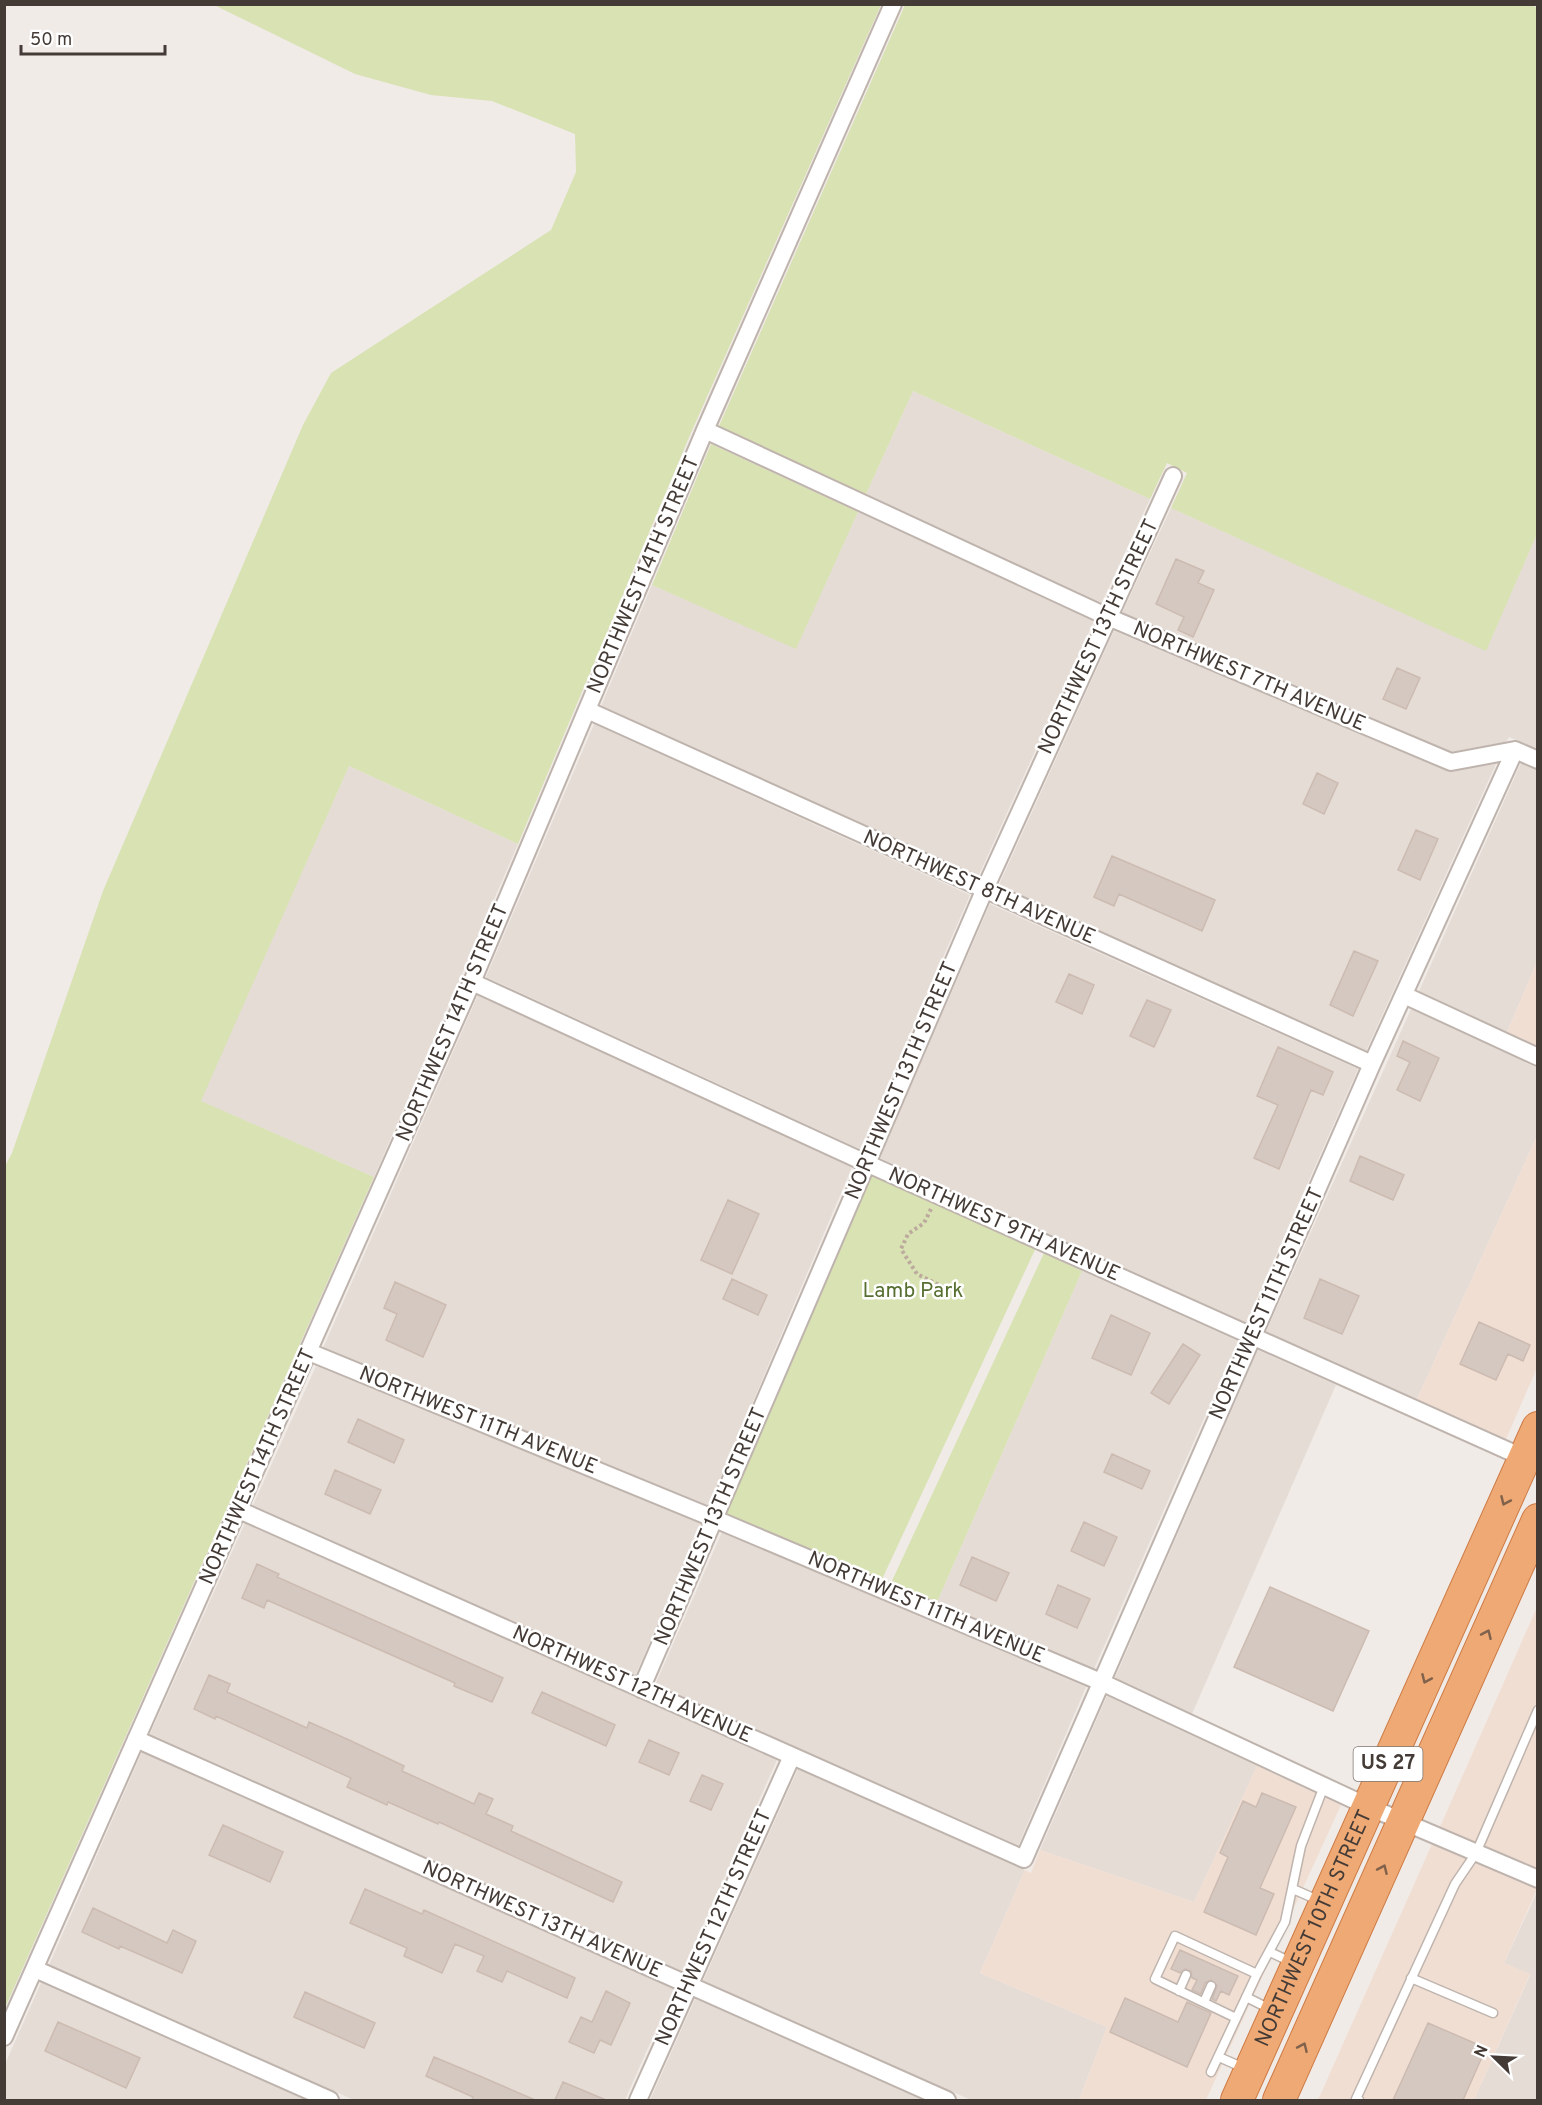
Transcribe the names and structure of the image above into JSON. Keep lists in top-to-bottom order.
{
  "streets": {
    "highway": ["US 27", "NORTHWEST 10TH STREET"],
    "street": [
      "NORTHWEST 14TH STREET",
      "NORTHWEST 13TH STREET",
      "NORTHWEST 7TH AVENUE",
      "NORTHWEST 8TH AVENUE",
      "NORTHWEST 9TH AVENUE",
      "NORTHWEST 11TH STREET",
      "NORTHWEST 11TH AVENUE",
      "NORTHWEST 12TH AVENUE",
      "NORTHWEST 13TH AVENUE",
      "NORTHWEST 12TH STREET"
    ]
  },
  "crossings": [
    ["NORTHWEST 14TH STREET", "NORTHWEST 7TH AVENUE"],
    ["NORTHWEST 14TH STREET", "NORTHWEST 8TH AVENUE"],
    ["NORTHWEST 14TH STREET", "NORTHWEST 9TH AVENUE"],
    ["NORTHWEST 14TH STREET", "NORTHWEST 11TH AVENUE"],
    ["NORTHWEST 14TH STREET", "NORTHWEST 12TH AVENUE"],
    ["NORTHWEST 14TH STREET", "NORTHWEST 13TH AVENUE"],
    ["NORTHWEST 13TH STREET", "NORTHWEST 7TH AVENUE"],
    ["NORTHWEST 13TH STREET", "NORTHWEST 8TH AVENUE"],
    ["NORTHWEST 13TH STREET", "NORTHWEST 9TH AVENUE"],
    ["NORTHWEST 13TH STREET", "NORTHWEST 11TH AVENUE"],
    ["NORTHWEST 13TH STREET", "NORTHWEST 12TH AVENUE"],
    ["NORTHWEST 7TH AVENUE", "NORTHWEST 11TH STREET"],
    ["NORTHWEST 8TH AVENUE", "NORTHWEST 11TH STREET"],
    ["NORTHWEST 9TH AVENUE", "NORTHWEST 11TH STREET"],
    ["NORTHWEST 9TH AVENUE", "NORTHWEST 10TH STREET"],
    ["NORTHWEST 11TH STREET", "NORTHWEST 11TH AVENUE"],
    ["NORTHWEST 11TH STREET", "NORTHWEST 12TH AVENUE"],
    ["NORTHWEST 11TH AVENUE", "NORTHWEST 10TH STREET"],
    ["NORTHWEST 12TH AVENUE", "NORTHWEST 12TH STREET"],
    ["NORTHWEST 13TH AVENUE", "NORTHWEST 12TH STREET"]
  ],
  "parks": ["Lamb Park"],
  "scale_bar": "50 m",
  "north": "top left"
}
